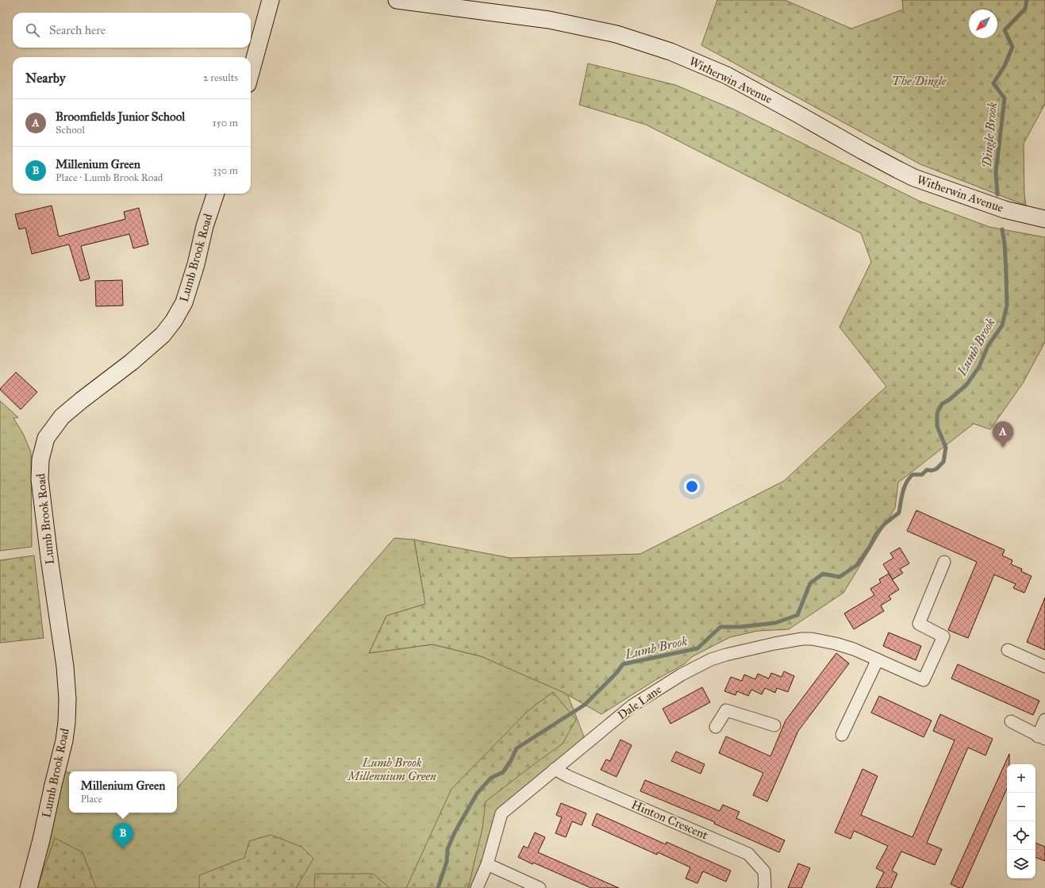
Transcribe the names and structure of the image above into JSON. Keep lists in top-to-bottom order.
{
  "streets": {
    "street": [
      "Witherwin Avenue",
      "Lumb Brook Road",
      "Dale Lane",
      "Hinton Crescent"
    ]
  },
  "crossings": [
    ["Dale Lane", "Hinton Crescent"]
  ],
  "water": ["Dingle Brook", "Lumb Brook"],
  "parks": ["The Dingle", "Lumb Brook Millennium Green"],
  "north": "bottom left",
  "page": {
    "search": "Search here",
    "heading": ["Nearby", "2 results"],
    "list": [
      {
        "mark": "A",
        "name": "Broomfields Junior School",
        "note": "School",
        "value": "150 m"
      },
      {
        "mark": "B",
        "name": "Millenium Green",
        "note": "Place · Lumb Brook Road",
        "value": "330 m"
      }
    ],
    "pins": ["A", "B"],
    "map_buttons": ["+", "−"],
    "popup": ["Millenium Green", "Place"]
  }
}
